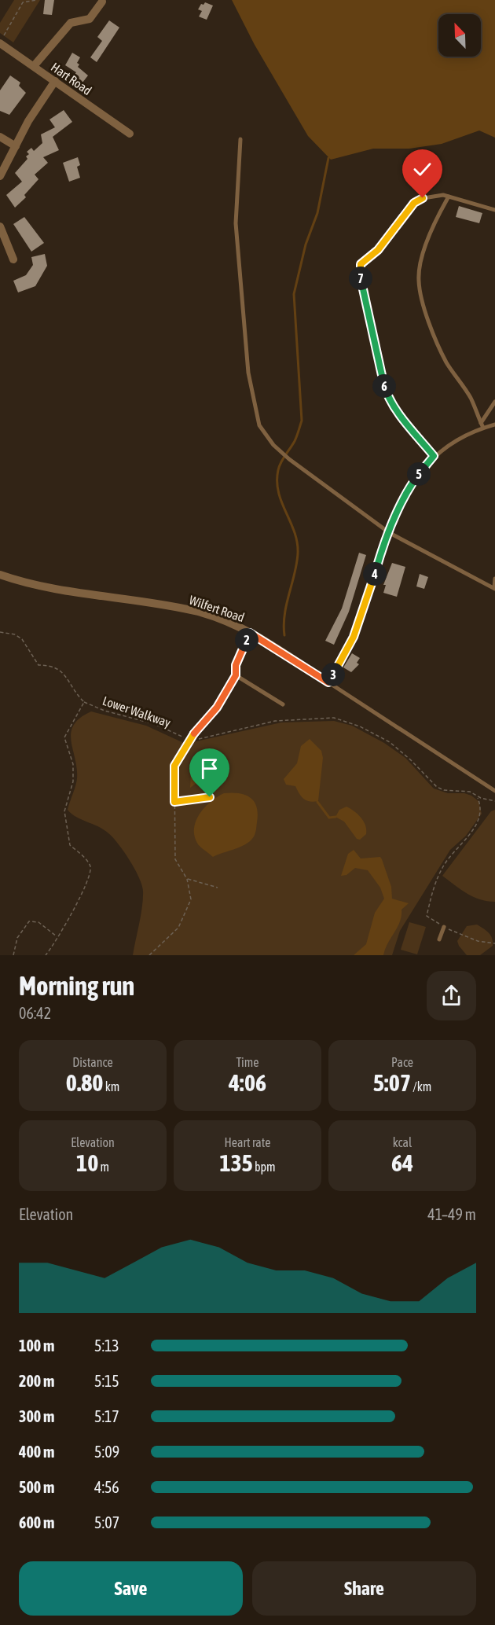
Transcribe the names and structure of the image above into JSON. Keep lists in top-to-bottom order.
{
  "streets": {
    "street": ["Hart Road", "Wilfert Road"],
    "path": ["Lower Walkway"]
  },
  "north": "top left",
  "page": {
    "pins": [
      "7",
      "6",
      "5",
      "4",
      "2",
      "3"
    ],
    "heading": ["Morning run", "06:42"],
    "stats": [
      ["Distance", "0.80 km"],
      ["Time", "4:06"],
      ["Pace", "5:07 /km"],
      ["Elevation", "10 m"],
      ["Heart rate", "135 bpm"],
      ["kcal", "64"]
    ],
    "chart": ["Elevation", "41–49 m"],
    "list": [
      {
        "name": "100 m",
        "note": "5:13"
      },
      {
        "name": "200 m",
        "note": "5:15"
      },
      {
        "name": "300 m",
        "note": "5:17"
      },
      {
        "name": "400 m",
        "note": "5:09"
      },
      {
        "name": "500 m",
        "note": "4:56"
      },
      {
        "name": "600 m",
        "note": "5:07"
      }
    ],
    "buttons": ["Save", "Share"]
  }
}
